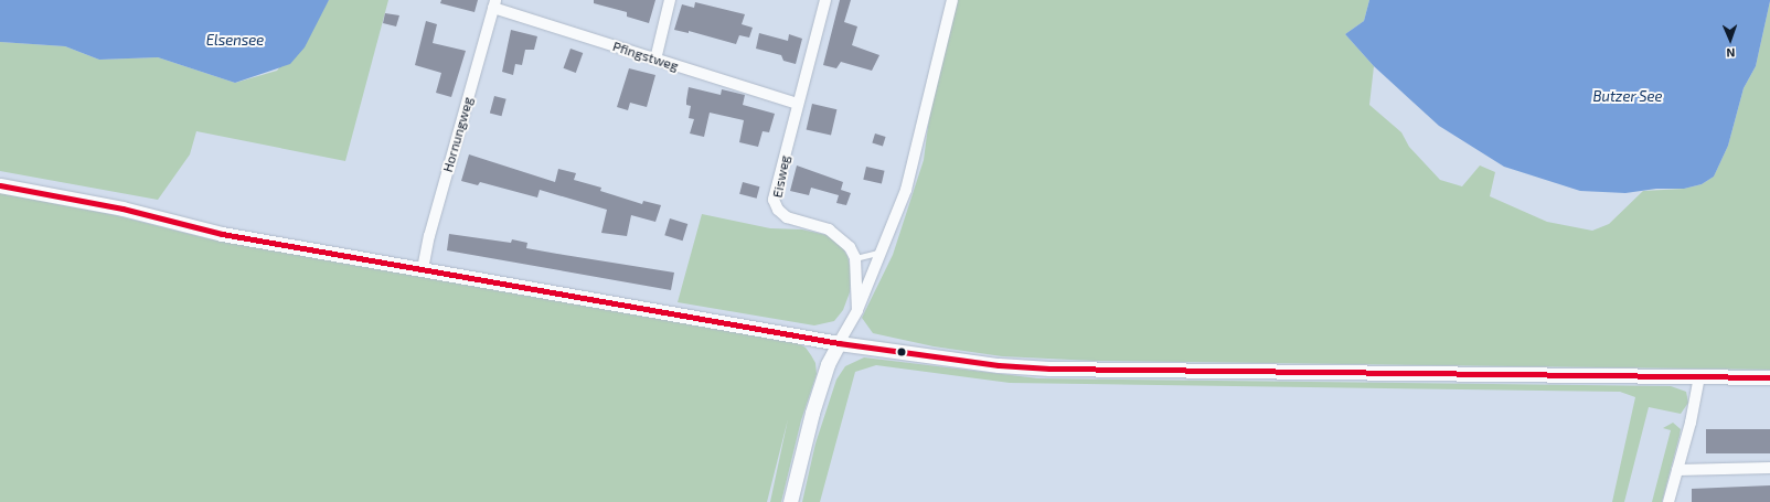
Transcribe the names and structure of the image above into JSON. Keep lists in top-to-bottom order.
{
  "streets": {
    "street": ["Pfingstweg", "Hornungweg", "Eisweg"]
  },
  "crossings": [
    ["Pfingstweg", "Hornungweg"],
    ["Pfingstweg", "Eisweg"]
  ],
  "water": ["Elsensee", "Butzer See"],
  "north": "bottom"
}
